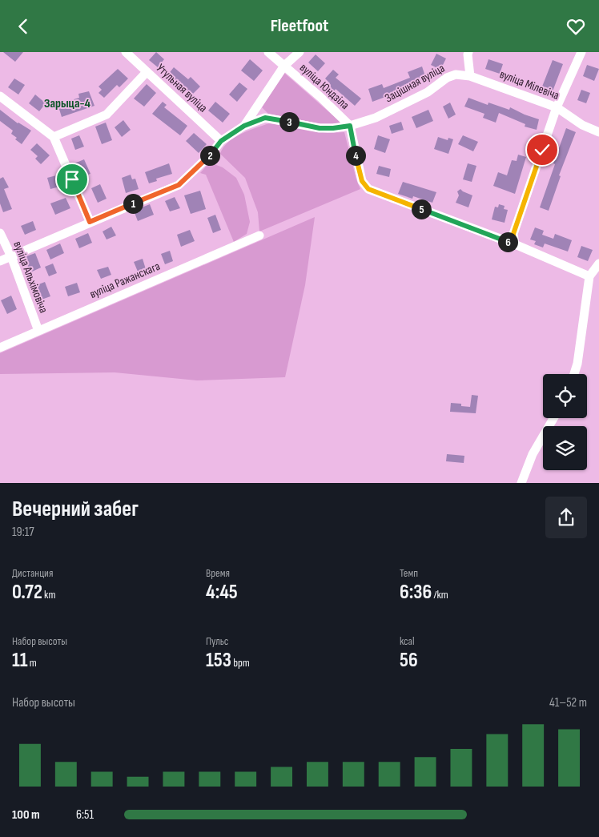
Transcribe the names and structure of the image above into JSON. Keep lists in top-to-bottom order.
{
  "streets": {
    "street": [
      "Зацішная вуліца",
      "вуліца Мілевіча",
      "вуліца Юндзіла",
      "Утульная вуліца",
      "вуліца Альхімовіча",
      "вуліца Ражанскага"
    ]
  },
  "crossings": [
    ["Зацішная вуліца", "вуліца Мілевіча"],
    ["Зацішная вуліца", "вуліца Юндзіла"],
    ["вуліца Альхімовіча", "вуліца Ражанскага"]
  ],
  "districts": ["Зарыца-4"],
  "page": {
    "header": "Fleetfoot",
    "pins": [
      "3",
      "2",
      "4",
      "1",
      "5",
      "6"
    ],
    "heading": ["Вечерний забег", "19:17"],
    "stats": [
      ["Дистанция", "0.72 km"],
      ["Время", "4:45"],
      ["Темп", "6:36 /km"],
      ["Набор высоты", "11 m"],
      ["Пульс", "153 bpm"],
      ["kcal", "56"]
    ],
    "chart": ["Набор высоты", "41–52 m"],
    "list": [
      {
        "name": "100 m",
        "note": "6:51"
      }
    ]
  }
}
